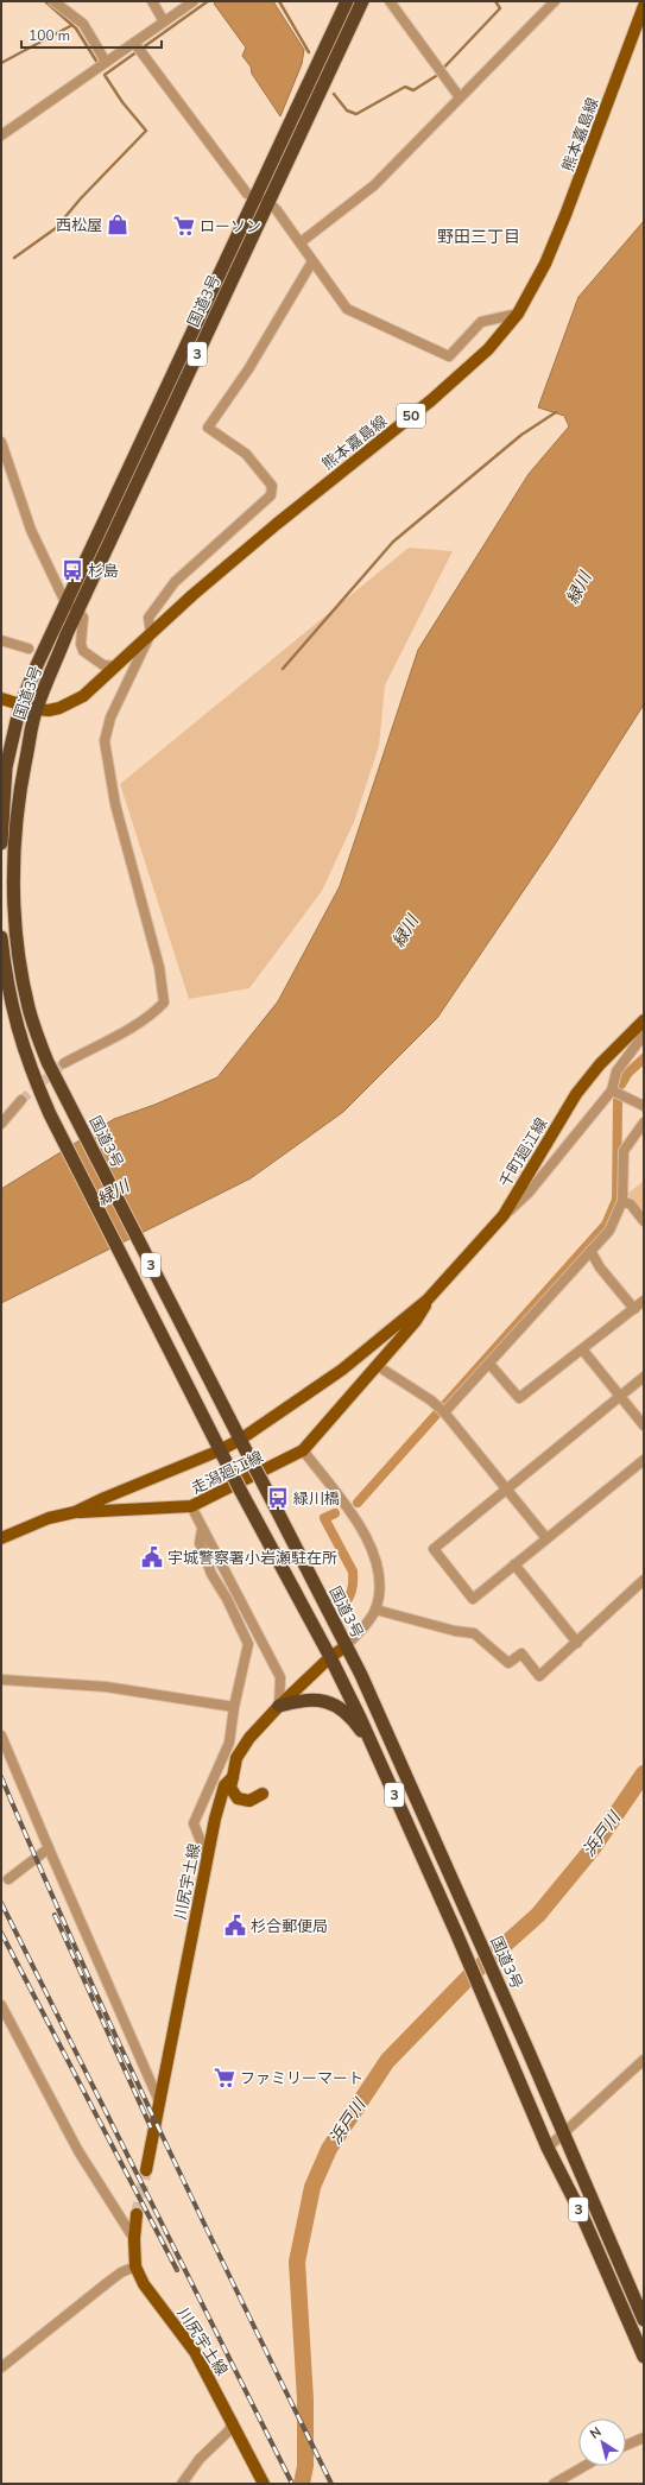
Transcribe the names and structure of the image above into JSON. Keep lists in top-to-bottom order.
{
  "streets": {
    "highway": ["国道3号", "3"],
    "main road": [
      "熊本嘉島線",
      "50",
      "千町廻江線",
      "走潟廻江線",
      "川尻宇土線"
    ]
  },
  "crossings": [
    ["熊本嘉島線", "国道3号"],
    ["国道3号", "千町廻江線"],
    ["国道3号", "走潟廻江線"],
    ["国道3号", "川尻宇土線"],
    ["3", "走潟廻江線"],
    ["3", "川尻宇土線"],
    ["千町廻江線", "走潟廻江線"]
  ],
  "districts": ["野田三丁目"],
  "water": ["緑川", "浜戸川"],
  "places": {
    "shop": ["西松屋"],
    "supermarket": ["ローソン", "ファミリーマート"],
    "bus stop": ["杉島", "緑川橋"],
    "public building": ["宇城警察署小岩瀬駐在所", "杉合郵便局"]
  },
  "scale_bar": "100 m",
  "north": "top left"
}
